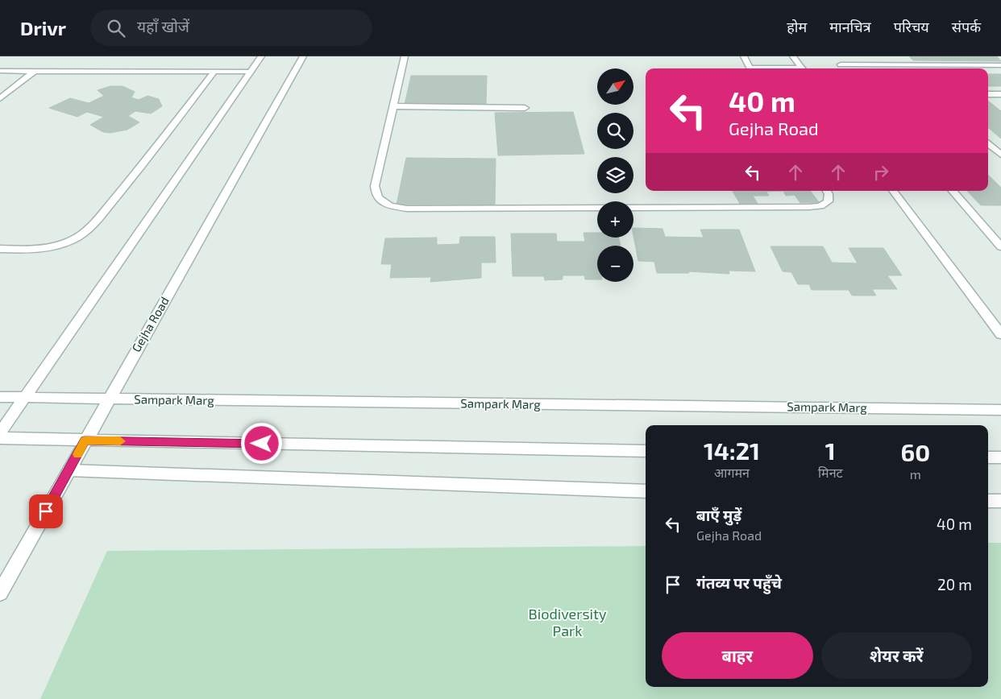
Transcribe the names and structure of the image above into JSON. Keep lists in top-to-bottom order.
{
  "streets": {
    "street": ["Gejha Road", "Sampark Marg"]
  },
  "crossings": [
    ["Gejha Road", "Sampark Marg"]
  ],
  "parks": ["Biodiversity Park"],
  "north": "top right",
  "page": {
    "header": "Drivr",
    "search": "यहाँ खोजें",
    "nav": [
      "होम",
      "मानचित्र",
      "परिचय",
      "संपर्क"
    ],
    "map_buttons": ["+", "−"],
    "turn": ["40 m", "Gejha Road"],
    "eta": [
      "14:21",
      "आगमन",
      "1",
      "मिनट",
      "60",
      "m"
    ],
    "list": [
      {
        "name": "बाएँ मुड़ें",
        "note": "Gejha Road",
        "value": "40 m"
      },
      {
        "name": "गंतव्य पर पहुँचे",
        "value": "20 m"
      }
    ],
    "buttons": ["बाहर", "शेयर करें"]
  }
}
